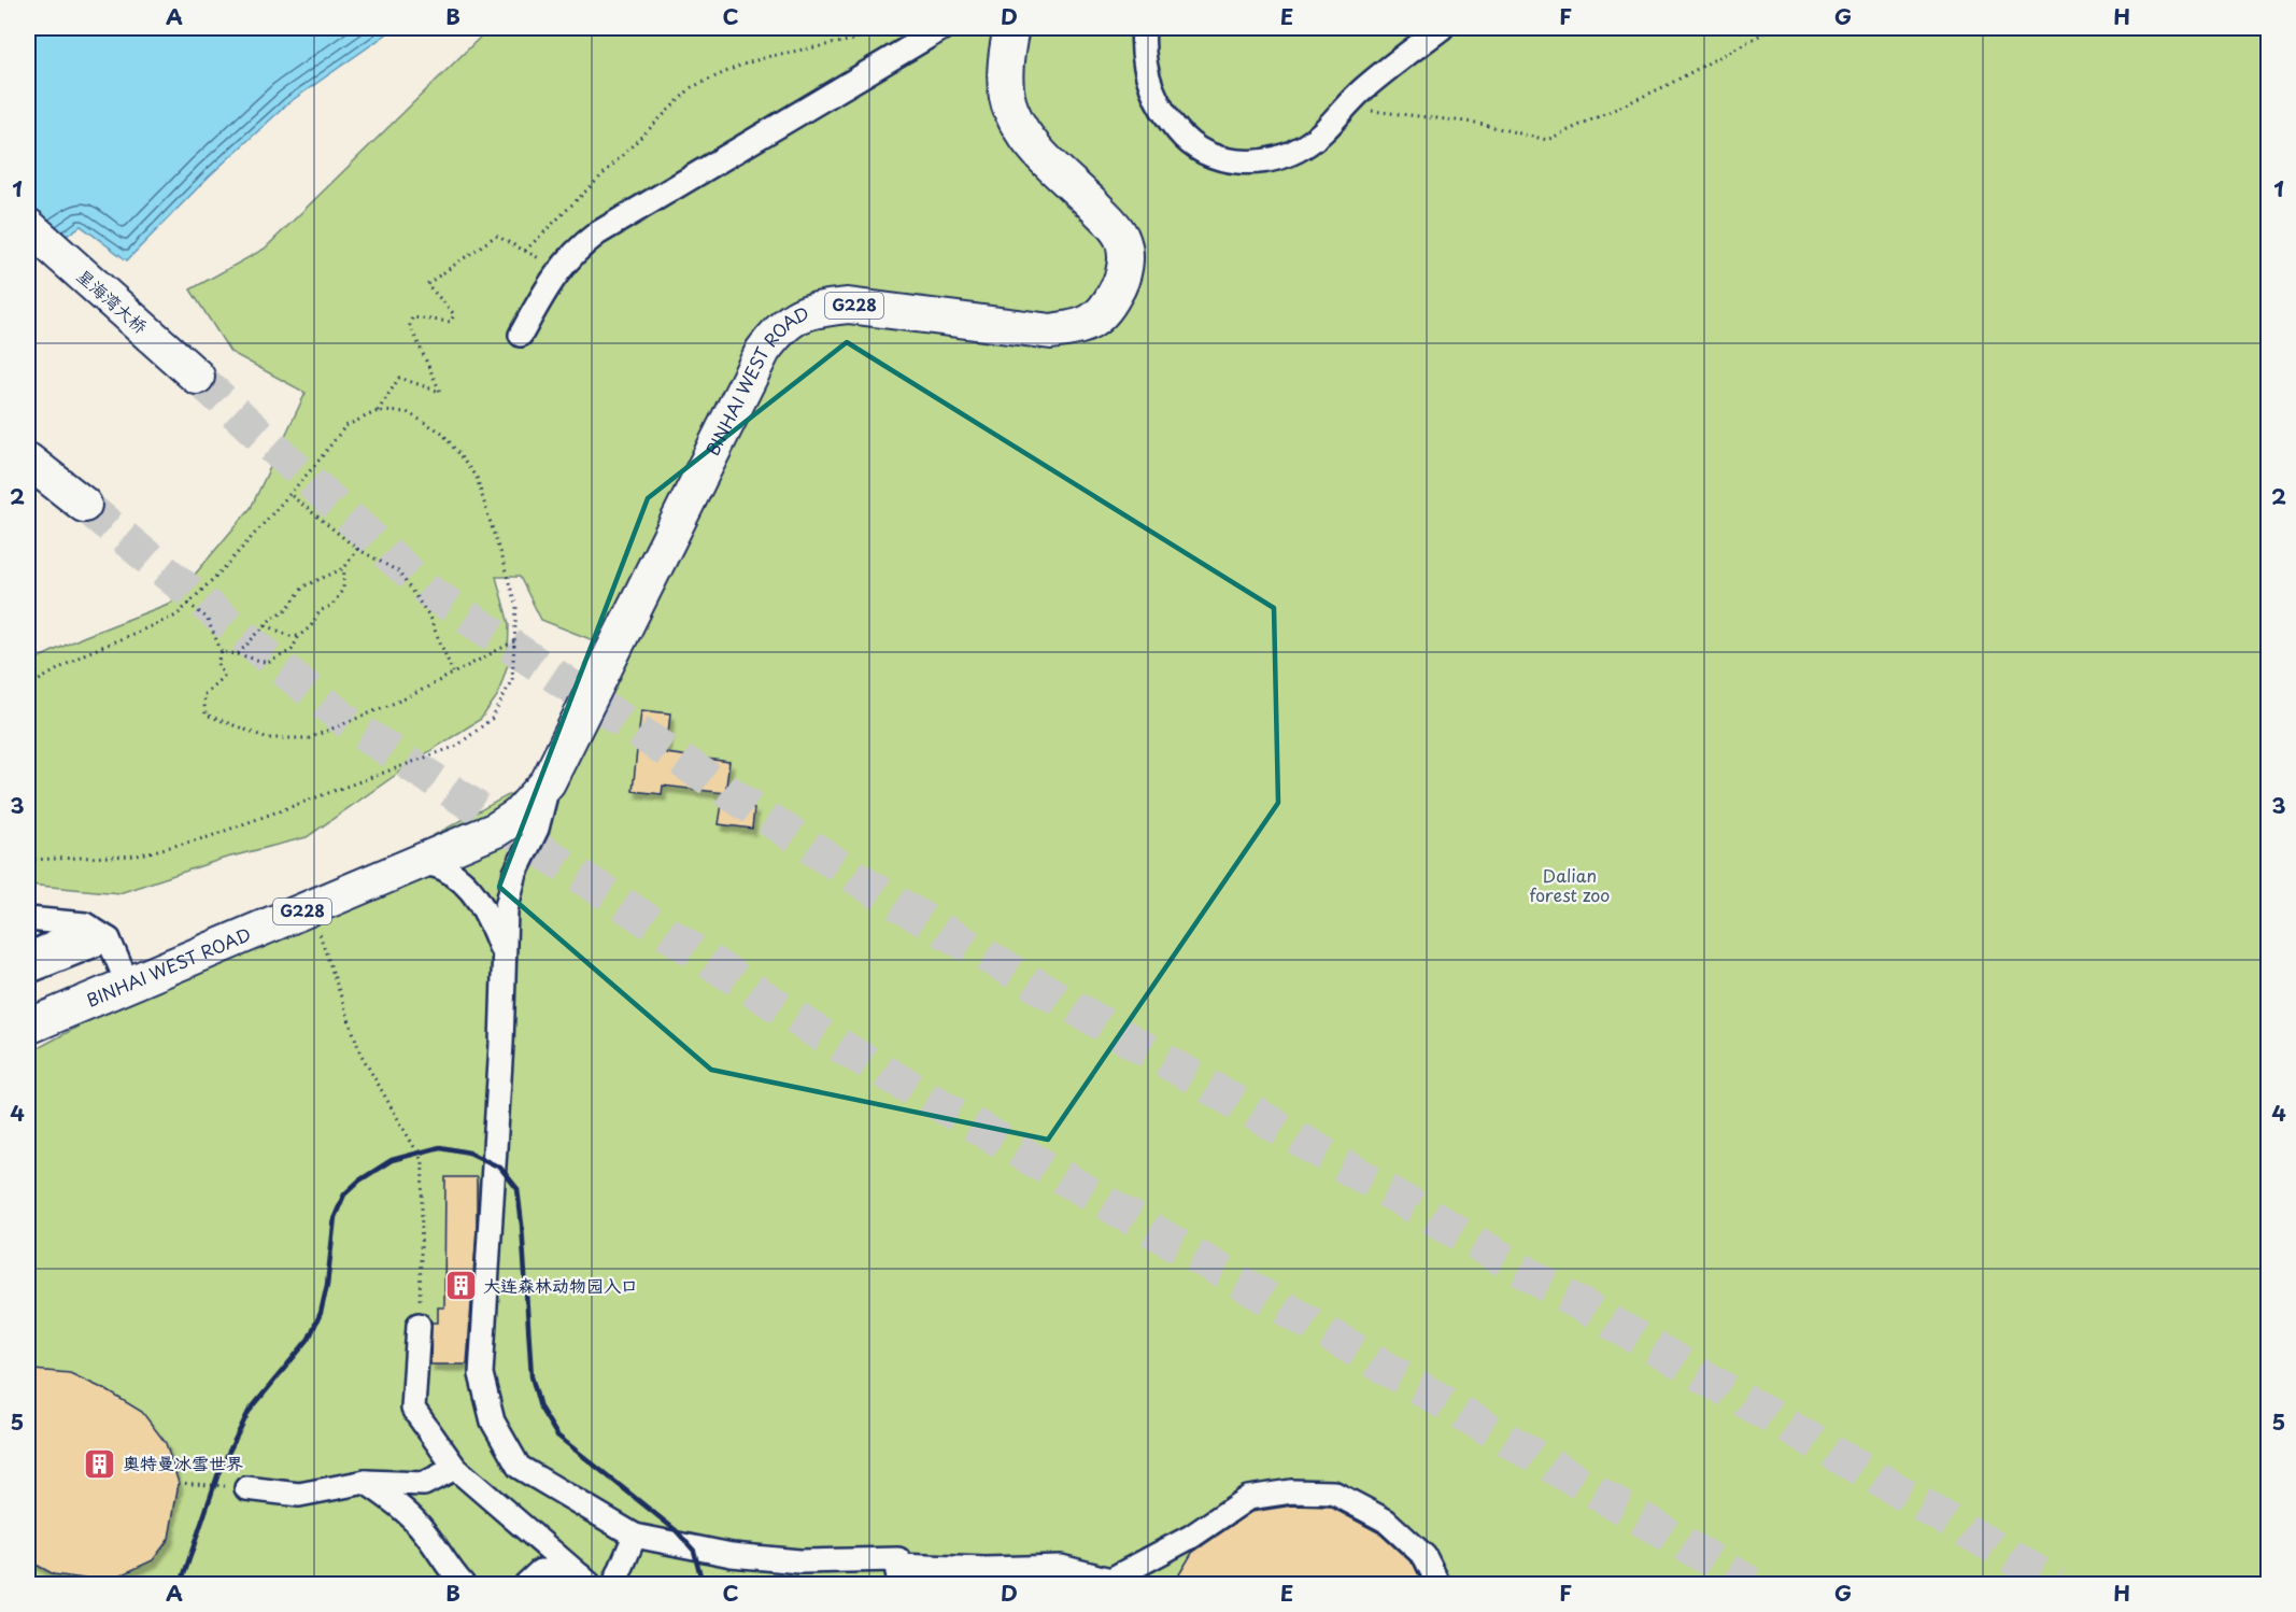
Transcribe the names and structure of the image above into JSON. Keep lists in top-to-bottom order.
{
  "streets": {
    "highway": ["星海湾大桥", "G228", "BINHAI WEST ROAD"]
  },
  "parks": ["Dalian forest zoo"],
  "places": {
    "building": ["大连森林动物园入口", "奥特曼冰雪世界"]
  },
  "grid": {
    "columns": [
      "A",
      "B",
      "C",
      "D",
      "E",
      "F",
      "G",
      "H"
    ],
    "rows": [
      "1",
      "2",
      "3",
      "4",
      "5"
    ]
  }
}
